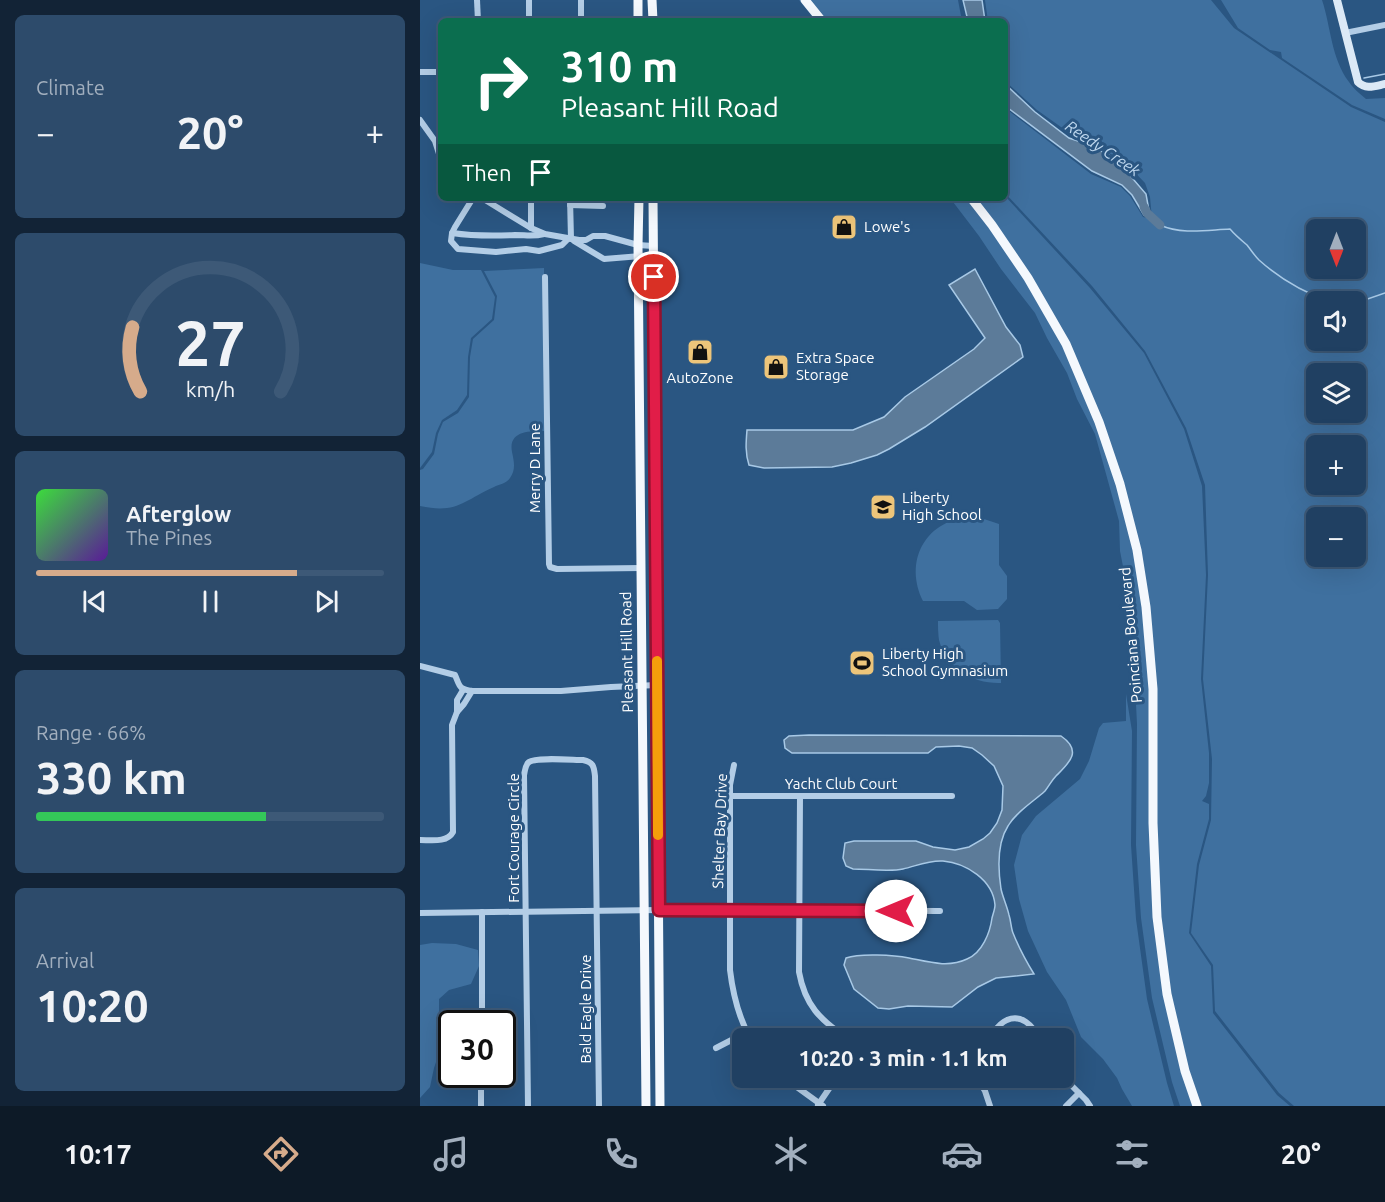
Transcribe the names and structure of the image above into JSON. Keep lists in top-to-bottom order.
{
  "streets": {
    "main road": ["Poinciana Boulevard", "Pleasant Hill Road"],
    "street": [
      "Merry D Lane",
      "Yacht Club Court",
      "Shelter Bay Drive",
      "Fort Courage Circle",
      "Bald Eagle Drive"
    ]
  },
  "crossings": [
    ["Merry D Lane", "Pleasant Hill Road"],
    ["Yacht Club Court", "Shelter Bay Drive"],
    ["Fort Courage Circle", "Bald Eagle Drive"]
  ],
  "water": ["Reedy Creek"],
  "places": {
    "shop": ["Lowe's", "AutoZone", "Extra Space Storage"],
    "school or university": ["Liberty High School"],
    "sports": ["Liberty High School Gymnasium"]
  },
  "north": "bottom",
  "page": {
    "tile": [
      "Climate",
      ["Range · 66%", "330 km"],
      ["Arrival", "10:20"]
    ],
    "turn": ["310 m", "Pleasant Hill Road"],
    "heat": ["−", "20°", "+"],
    "then": "Then",
    "map_buttons": ["+", "−"],
    "song": ["Afterglow", "The Pines"],
    "limit": "30",
    "trip": "10:20 · 3 min · 1.1 km",
    "tabs": ["10:17", "20°"],
    "gauge": ["27", "km/h"]
  }
}
